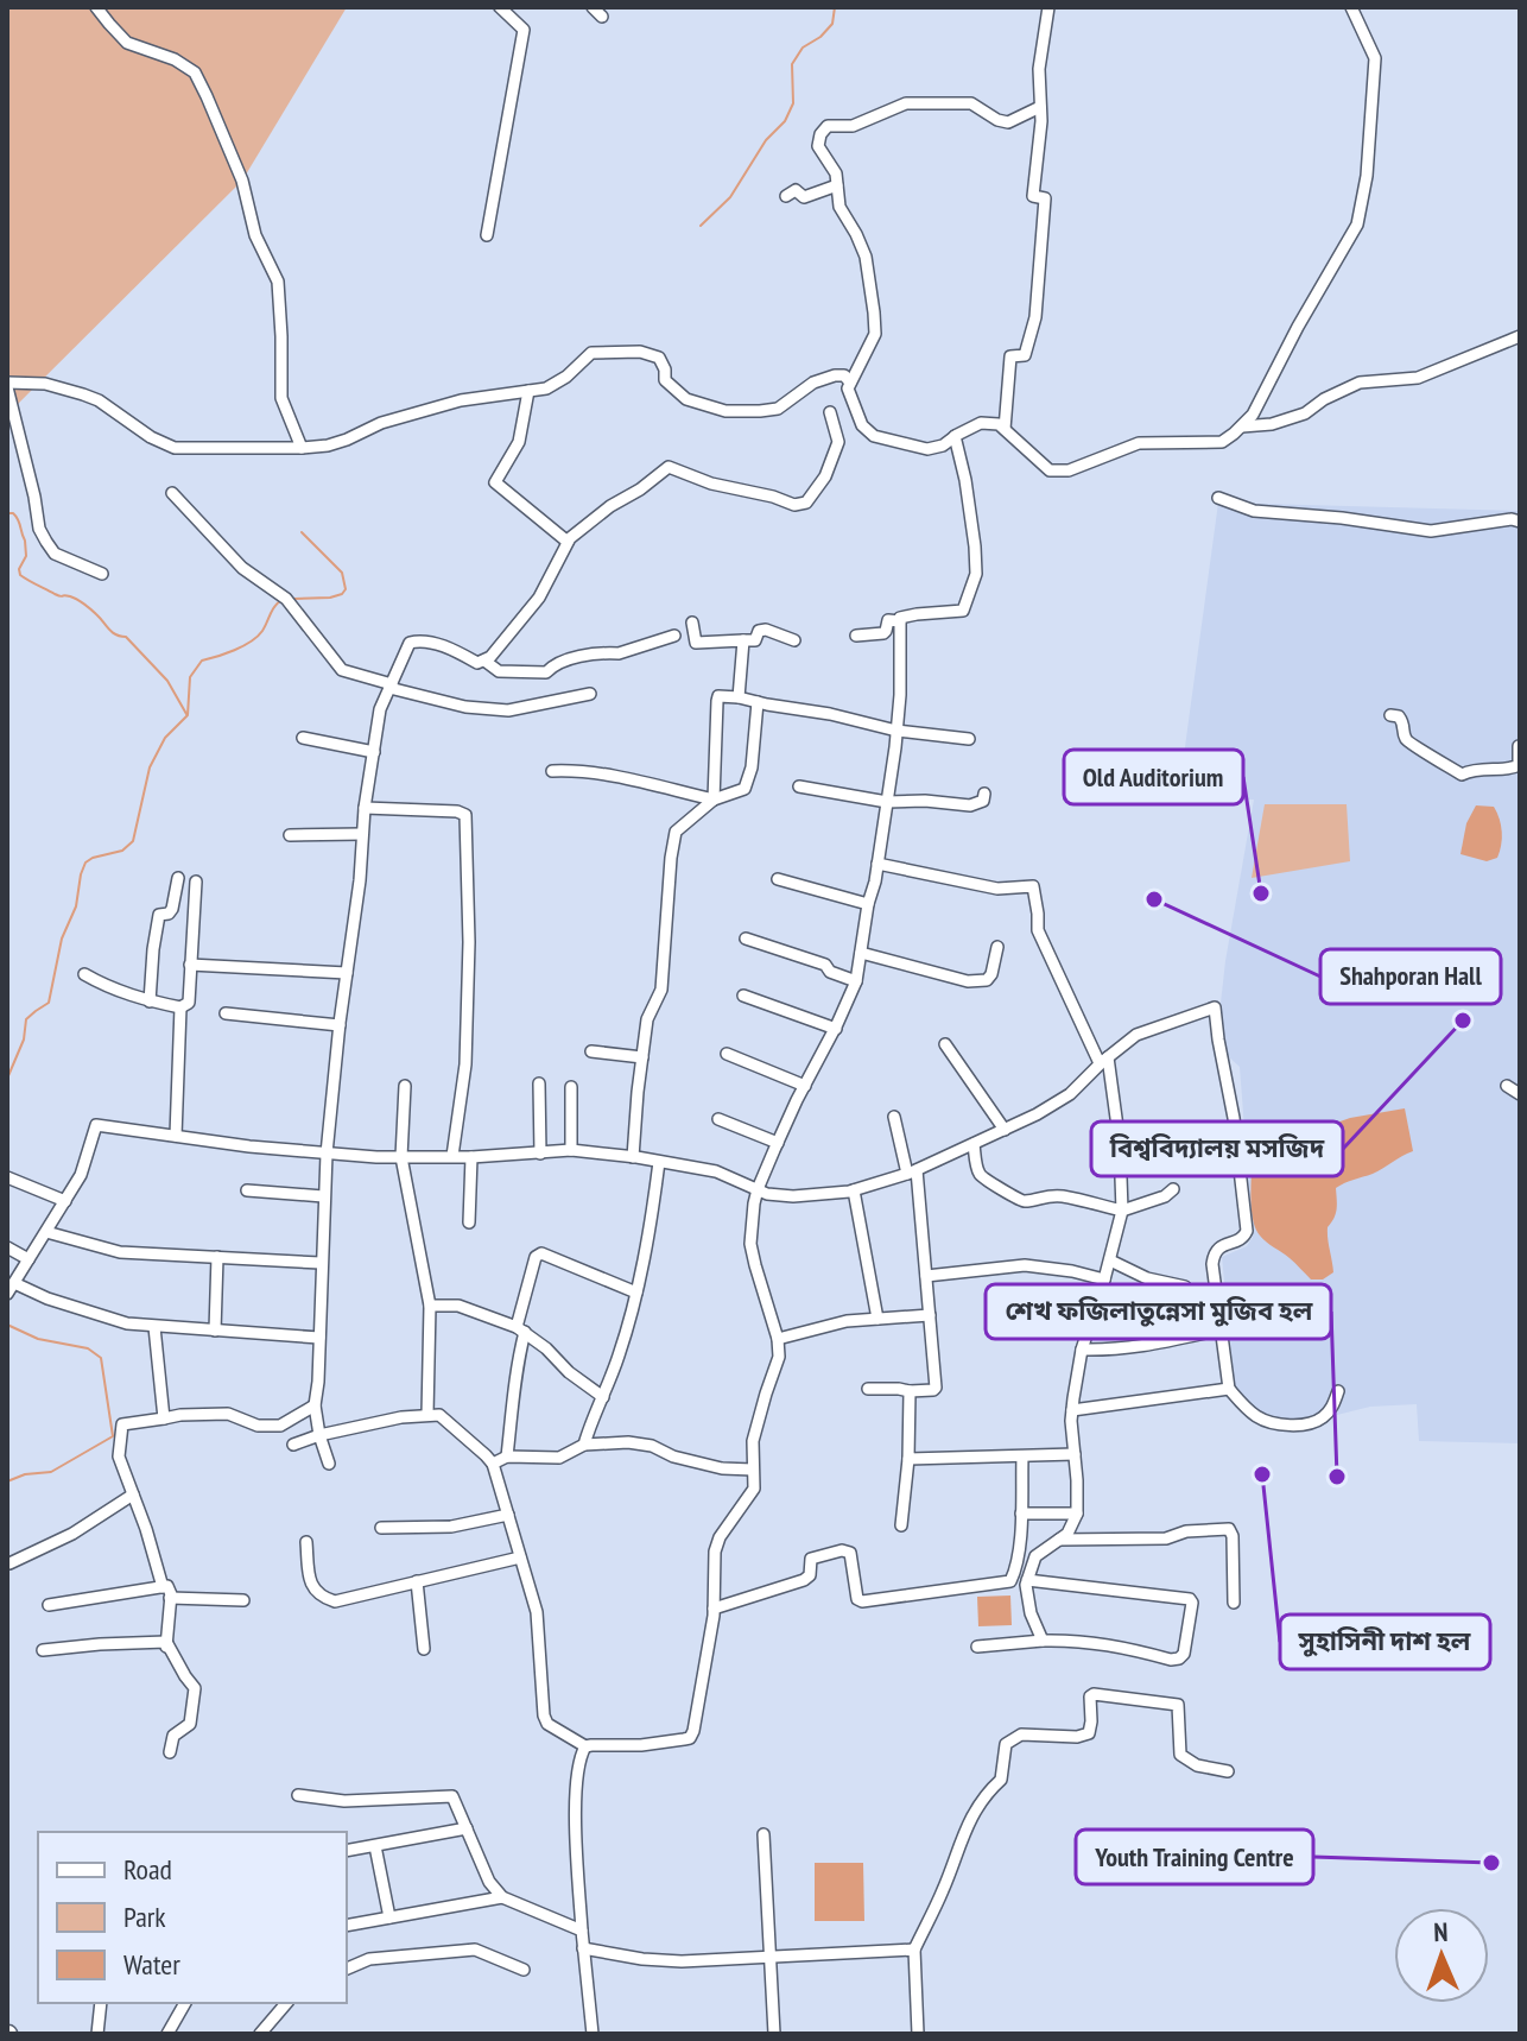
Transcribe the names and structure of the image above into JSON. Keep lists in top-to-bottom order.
{
  "places": [
    "Old Auditorium",
    "Shahporan Hall",
    "বিশ্ববিদ্যালয় মসজিদ",
    "সুহাসিনী দাশ হল",
    "শেখ ফজিলাতুন্নেসা মুজিব হল",
    "Youth Training Centre"
  ],
  "legend": ["Road", "Park", "Water"],
  "north": "top"
}
